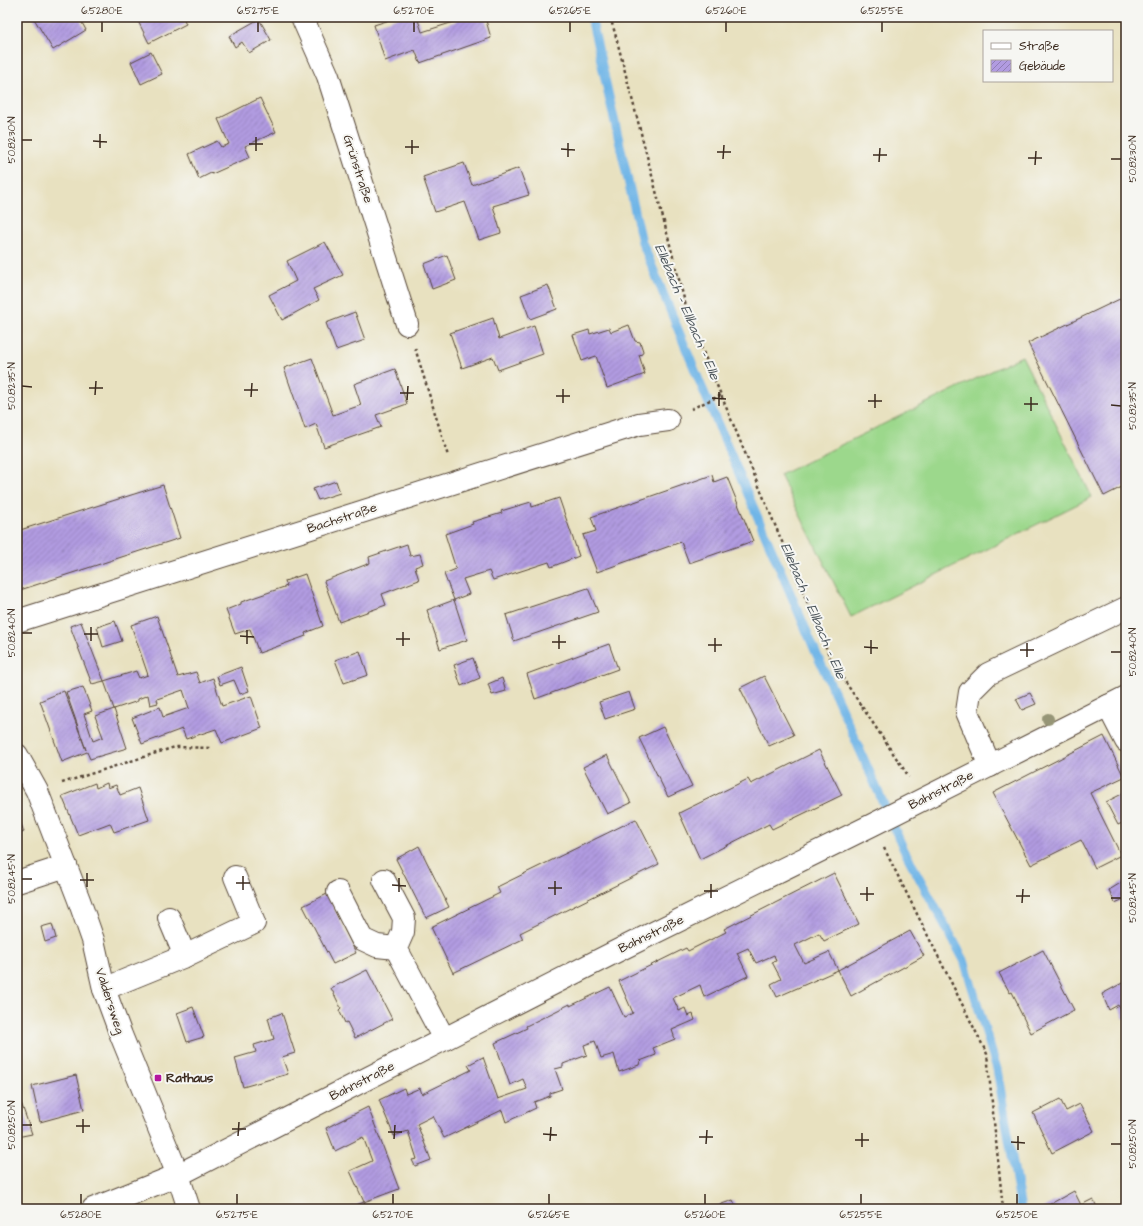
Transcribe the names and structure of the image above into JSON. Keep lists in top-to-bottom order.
{
  "streets": {
    "street": [
      "Grünstraße",
      "Bachstraße",
      "Bahnstraße",
      "Valdersweg"
    ]
  },
  "crossings": [
    ["Bahnstraße", "Valdersweg"]
  ],
  "water": ["Ellebach - Ellbach - Elle"],
  "places": {
    "transit": ["Rathaus"]
  },
  "legend": ["Straße", "Gebäude"],
  "coordinates": [
    "6.5280°E",
    "6.5275°E",
    "6.5270°E",
    "6.5265°E",
    "6.5260°E",
    "6.5255°E",
    "50.8230°N",
    "50.8235°N",
    "50.8240°N",
    "50.8245°N",
    "50.8250°N",
    "6.5250°E"
  ]
}
